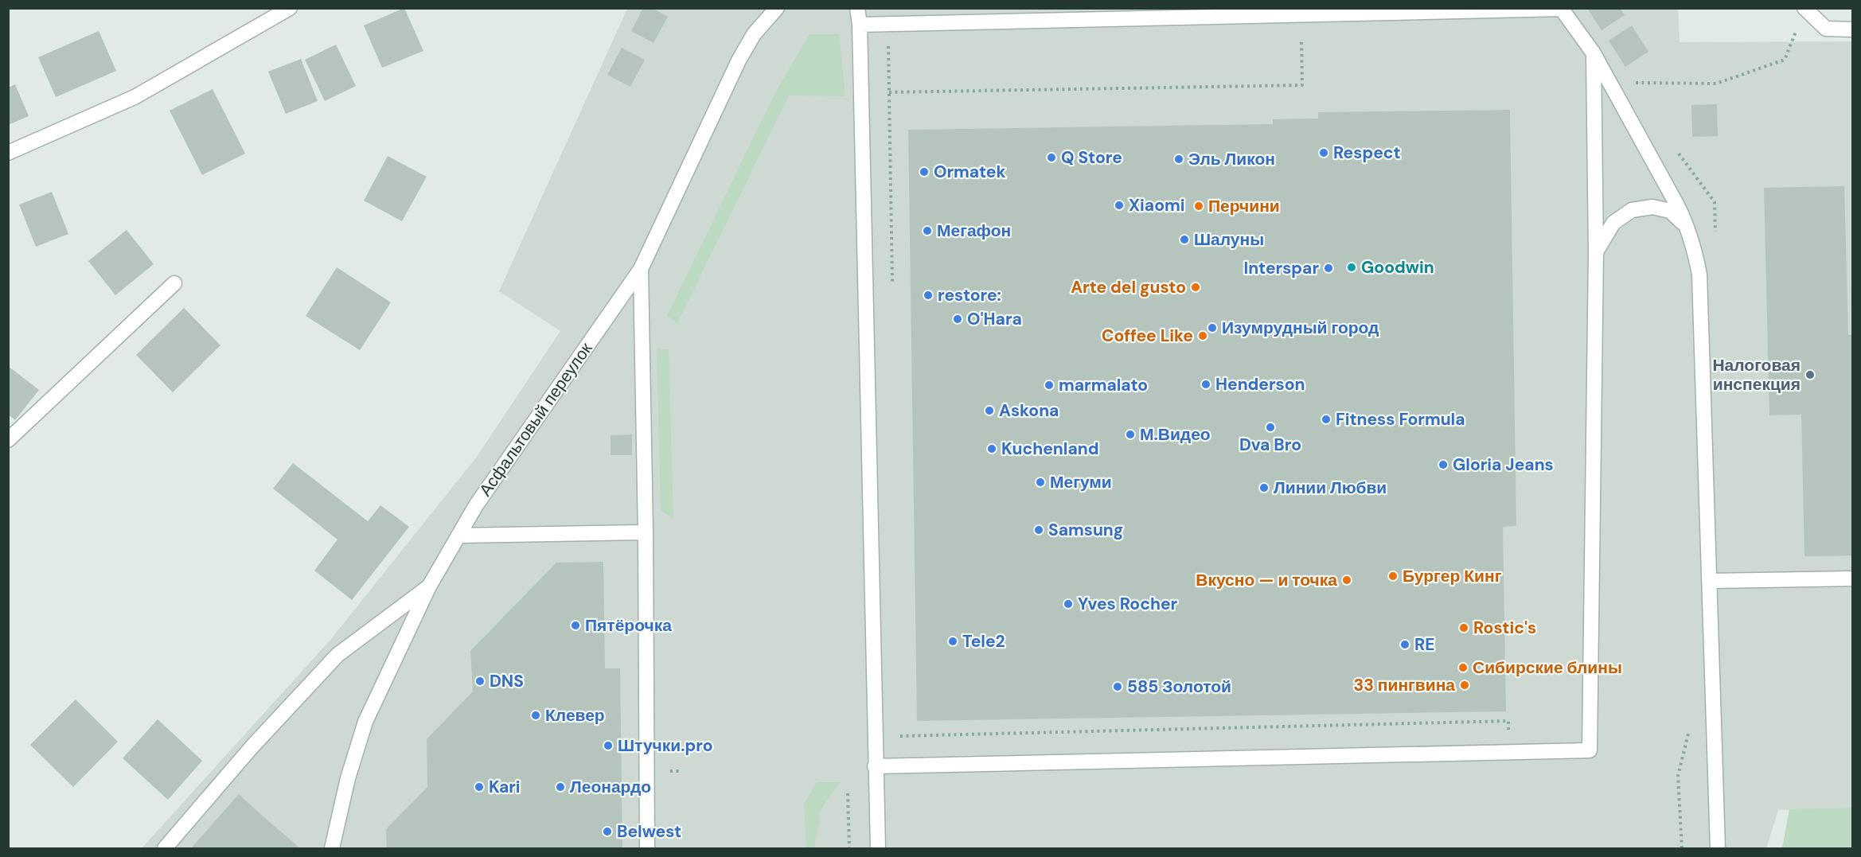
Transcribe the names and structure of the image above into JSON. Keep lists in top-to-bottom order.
{
  "streets": {
    "street": ["Асфальтовый переулок"]
  },
  "places": [
    "Respect",
    "Q Store",
    "Эль Ликон",
    "Ormatek",
    "Xiaomi",
    "Перчини",
    "Мегафон",
    "Шалуны",
    "Goodwin",
    "Interspar",
    "Arte del gusto",
    "restore:",
    "O'Hara",
    "Изумрудный город",
    "Coffee Like",
    "Налоговая инспекция",
    "Henderson",
    "marmalato",
    "Askona",
    "Fitness Formula",
    "Dva Bro",
    "М.Видео",
    "Kuchenland",
    "Gloria Jeans",
    "Мегуми",
    "Линии Любви",
    "Samsung",
    "Бургер Кинг",
    "Вкусно — и точка",
    "Yves Rocher",
    "Пятёрочка",
    "Rostic's",
    "Tele2",
    "RE",
    "Сибирские блины",
    "DNS",
    "33 пингвина",
    "585 Золотой",
    "Клевер",
    "Штучки.pro",
    "Kari",
    "Леонардо",
    "Belwest"
  ]
}
